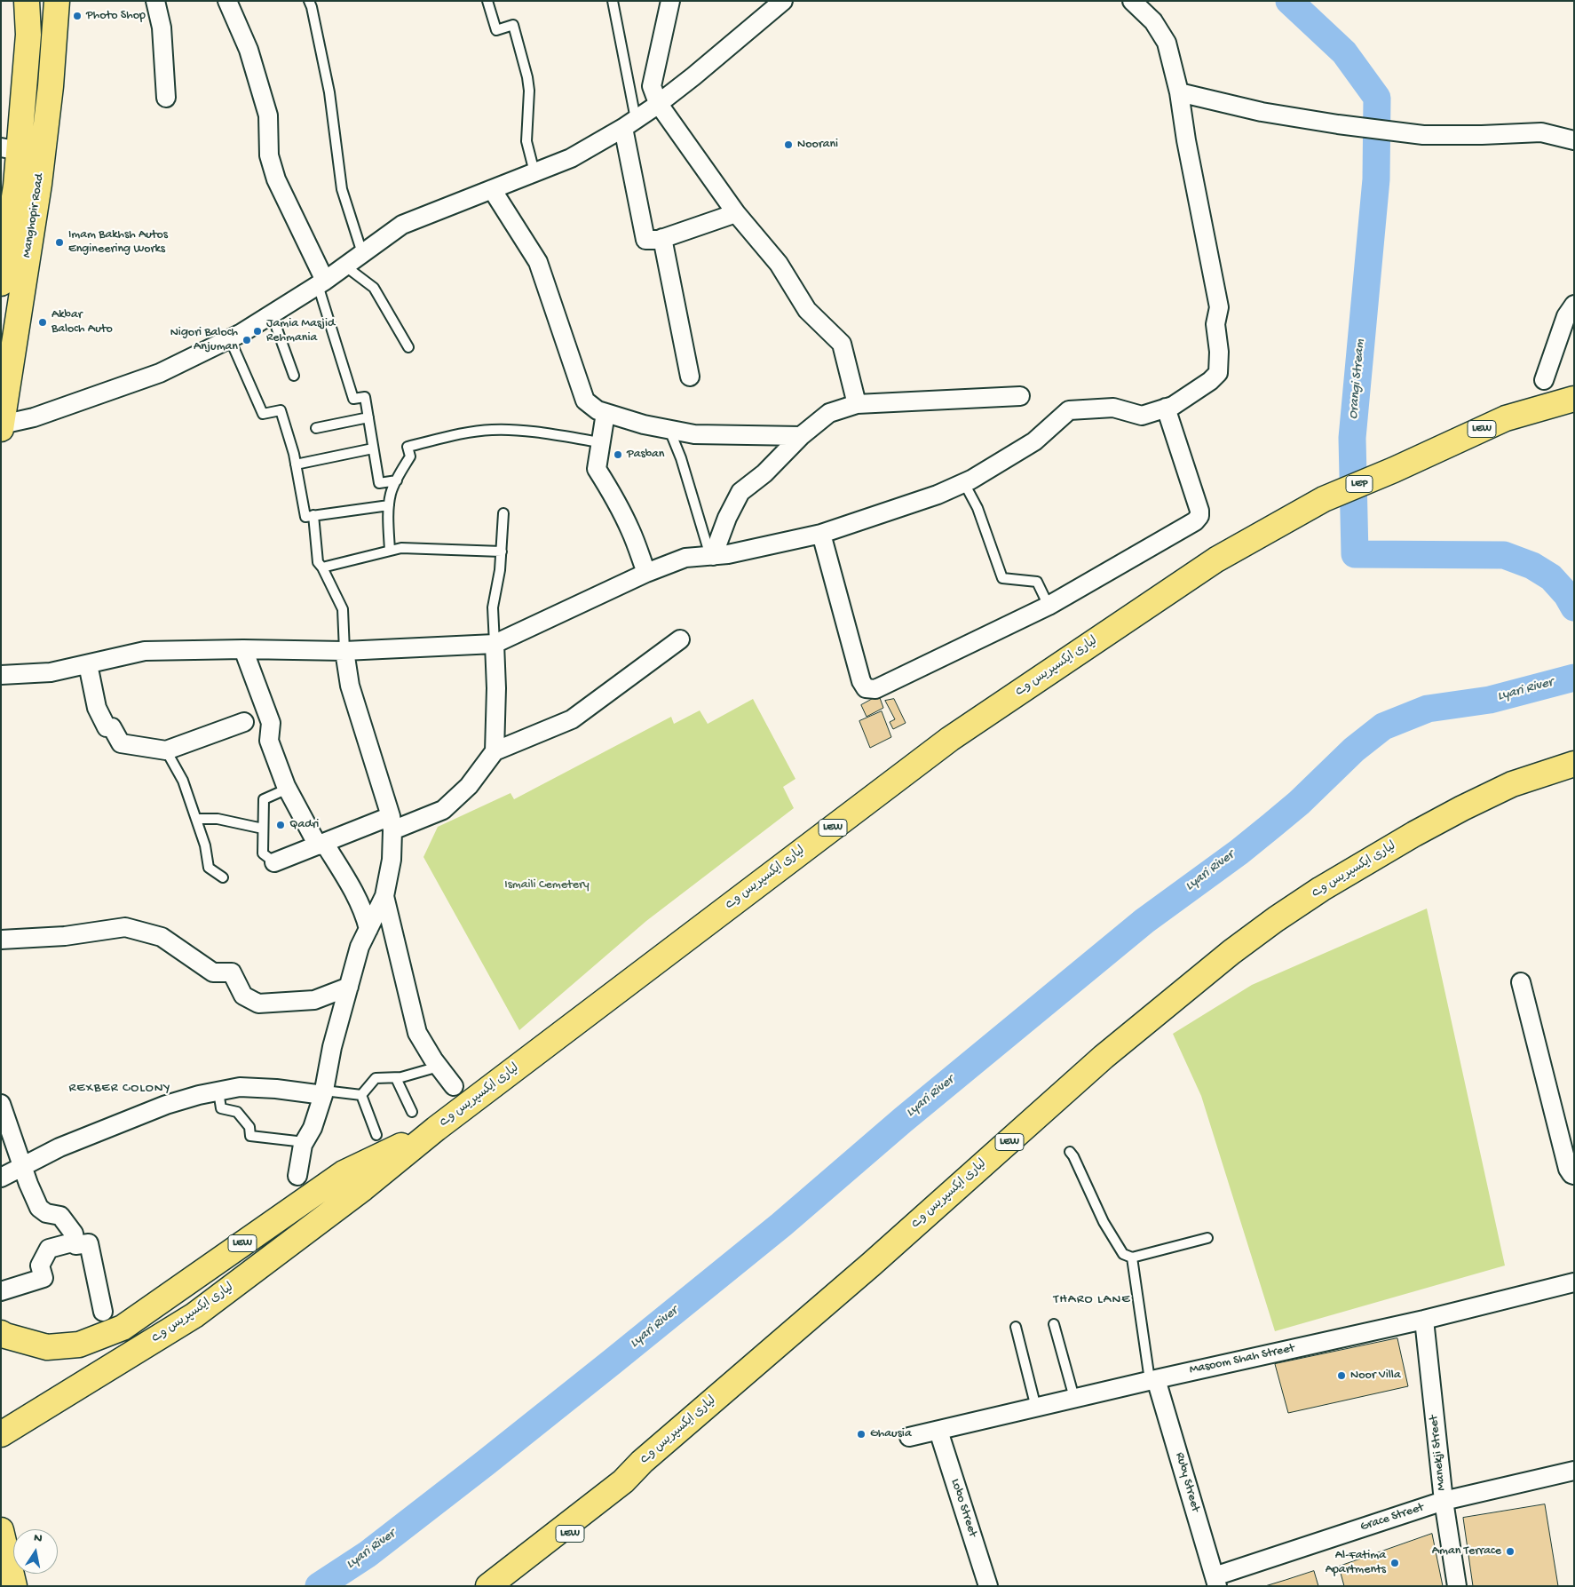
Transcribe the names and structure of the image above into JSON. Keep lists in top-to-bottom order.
{
  "streets": {
    "main road": [
      "Manghopir Road",
      "LEW",
      "LEP",
      "لیاری ایکسپریس وے"
    ],
    "street": [
      "Masoom Shah Street",
      "Manekji Street",
      "Ruby Street",
      "Lobo Street",
      "Grace Street"
    ]
  },
  "crossings": [
    ["LEW", "لیاری ایکسپریس وے"],
    ["Masoom Shah Street", "Manekji Street"],
    ["Masoom Shah Street", "Ruby Street"],
    ["Masoom Shah Street", "Lobo Street"],
    ["Manekji Street", "Grace Street"],
    ["Ruby Street", "Grace Street"]
  ],
  "districts": ["REXBER COLONY", "THARO LANE"],
  "water": ["Orangi Stream", "Lyari River"],
  "parks": ["Ismaili Cemetery"],
  "places": [
    "Photo Shop",
    "Noorani",
    "Imam Bakhsh Autos Engineering Works",
    "Akbar Baloch Auto",
    "Jamia Masjid Rehmania",
    "Nigori Baloch Anjuman",
    "Pasban",
    "Qadri",
    "Noor Villa",
    "Ghausia",
    "Aman Terrace",
    "Al-Fatima Apartments"
  ],
  "north": "top"
}
